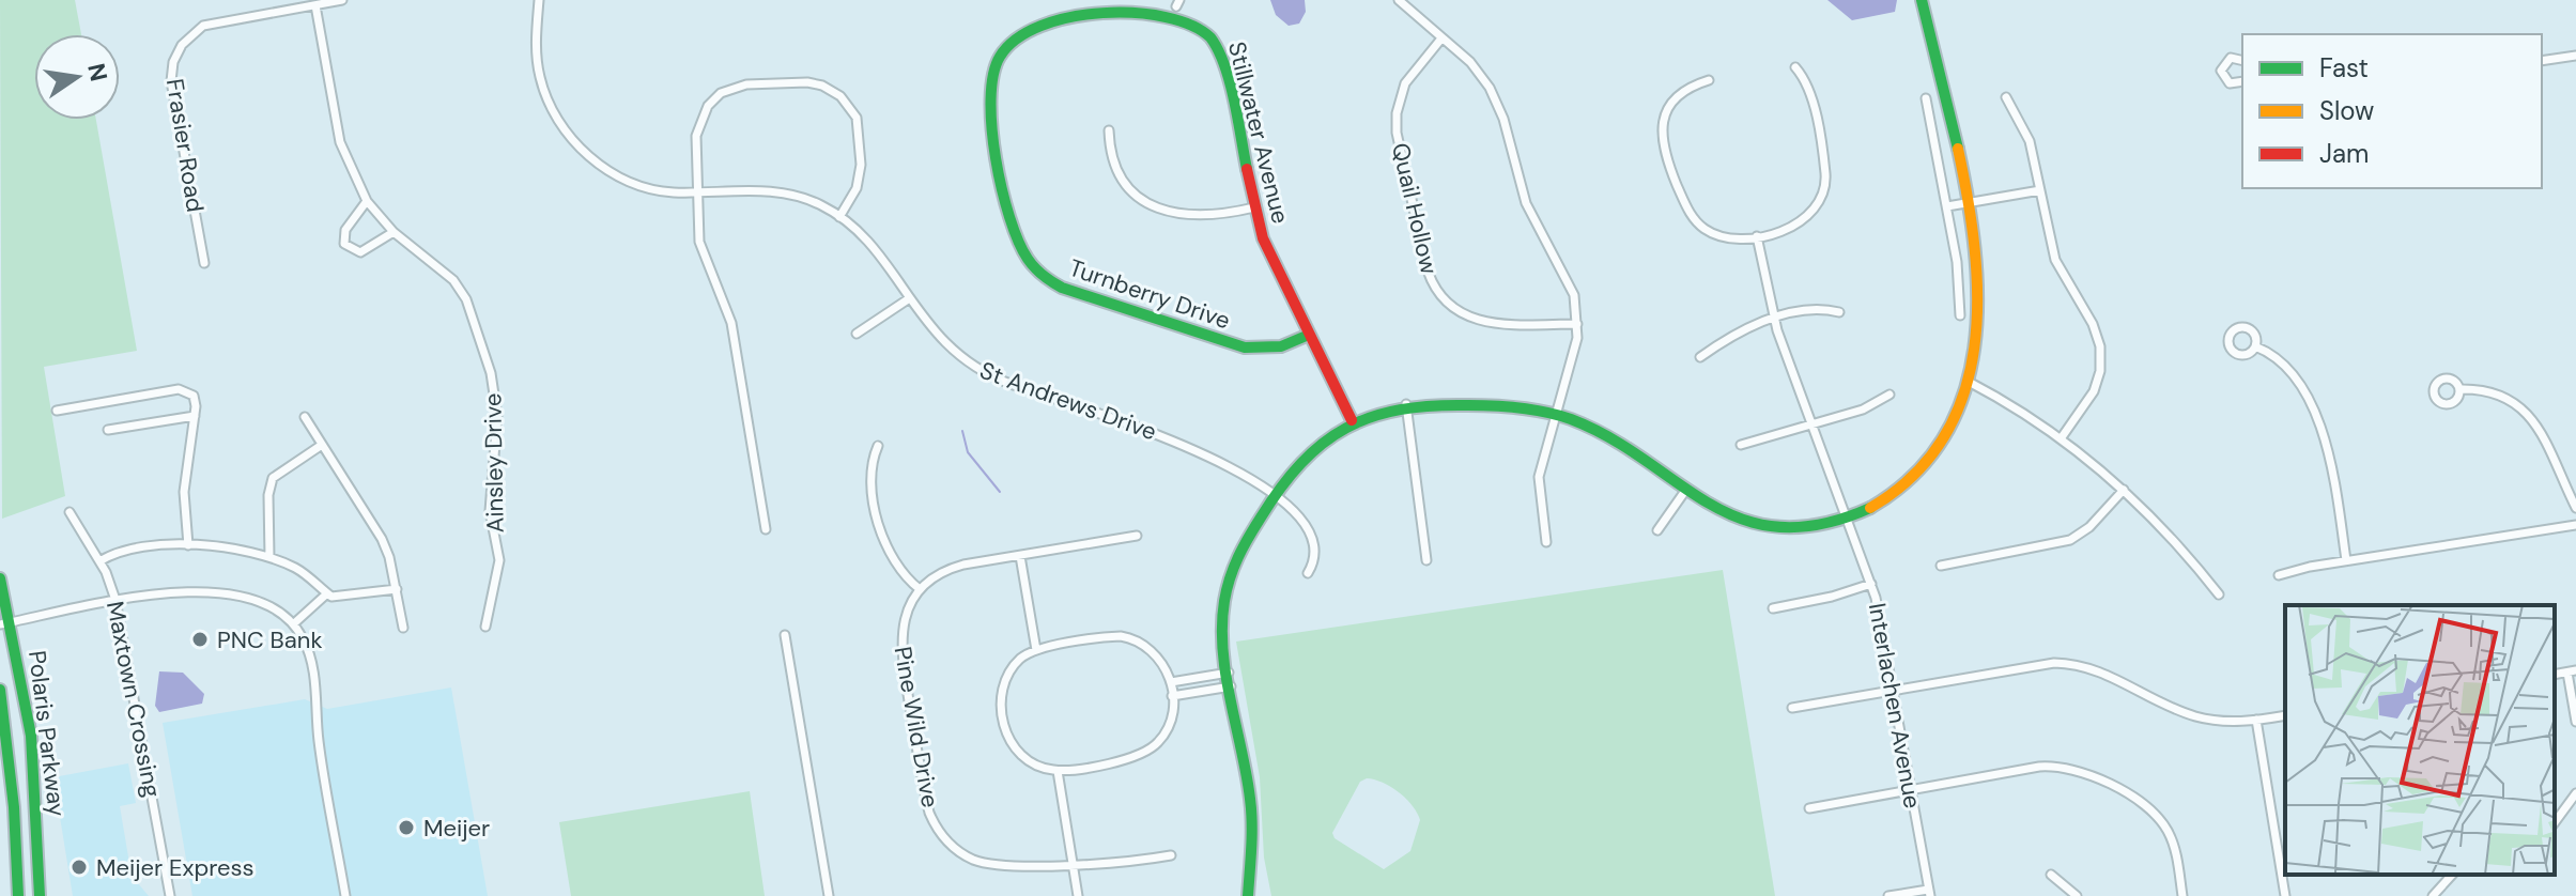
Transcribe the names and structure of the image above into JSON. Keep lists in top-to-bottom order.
{
  "streets": {
    "street": [
      "Stillwater Avenue",
      "Frasier Road",
      "Quail Hollow",
      "Turnberry Drive",
      "St Andrews Drive",
      "Ainsley Drive",
      "Maxtown Crossing",
      "Interlachen Avenue",
      "Pine Wild Drive",
      "Polaris Parkway"
    ]
  },
  "crossings": [
    ["Stillwater Avenue", "Turnberry Drive"],
    ["Frasier Road", "Ainsley Drive"]
  ],
  "places": ["PNC Bank", "Meijer", "Meijer Express"],
  "legend": ["Fast", "Slow", "Jam"],
  "north": "right"
}
